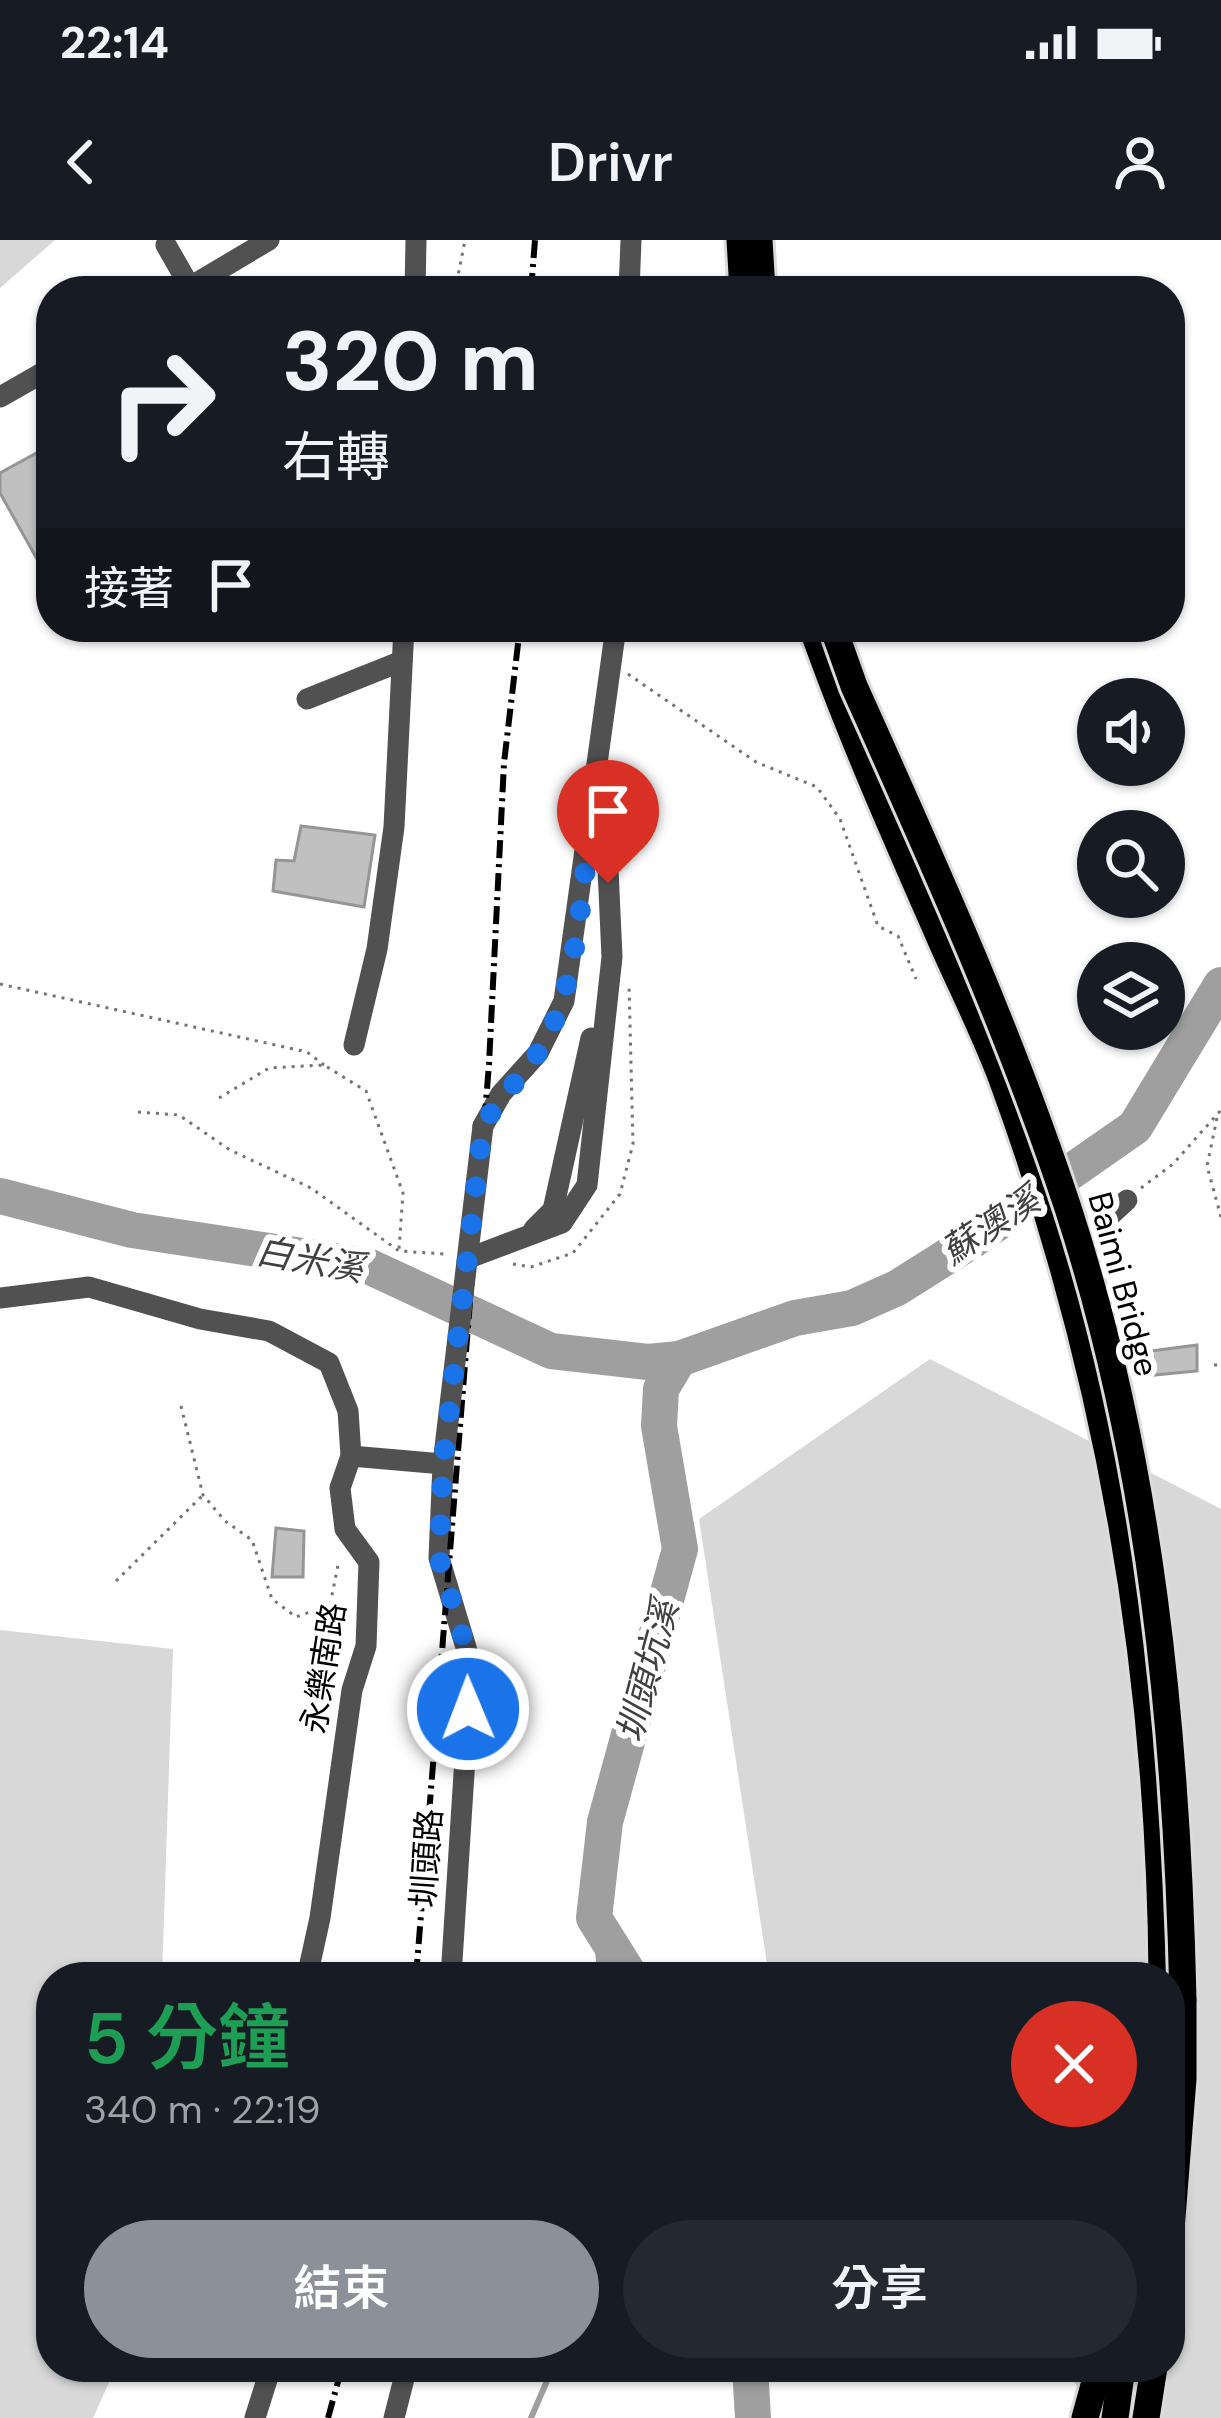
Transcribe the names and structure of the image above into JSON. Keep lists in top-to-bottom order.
{
  "streets": {
    "main road": ["Baimi Bridge"],
    "street": ["永樂南路", "圳頭路"]
  },
  "water": ["蘇澳溪", "白米溪", "圳頭坑溪"],
  "page": {
    "status": "22:14",
    "header": "Drivr",
    "turn": ["320 m", "右轉"],
    "then": "接著",
    "heading": ["5 分鐘", "340 m · 22:19"],
    "buttons": ["結束", "分享"]
  }
}
